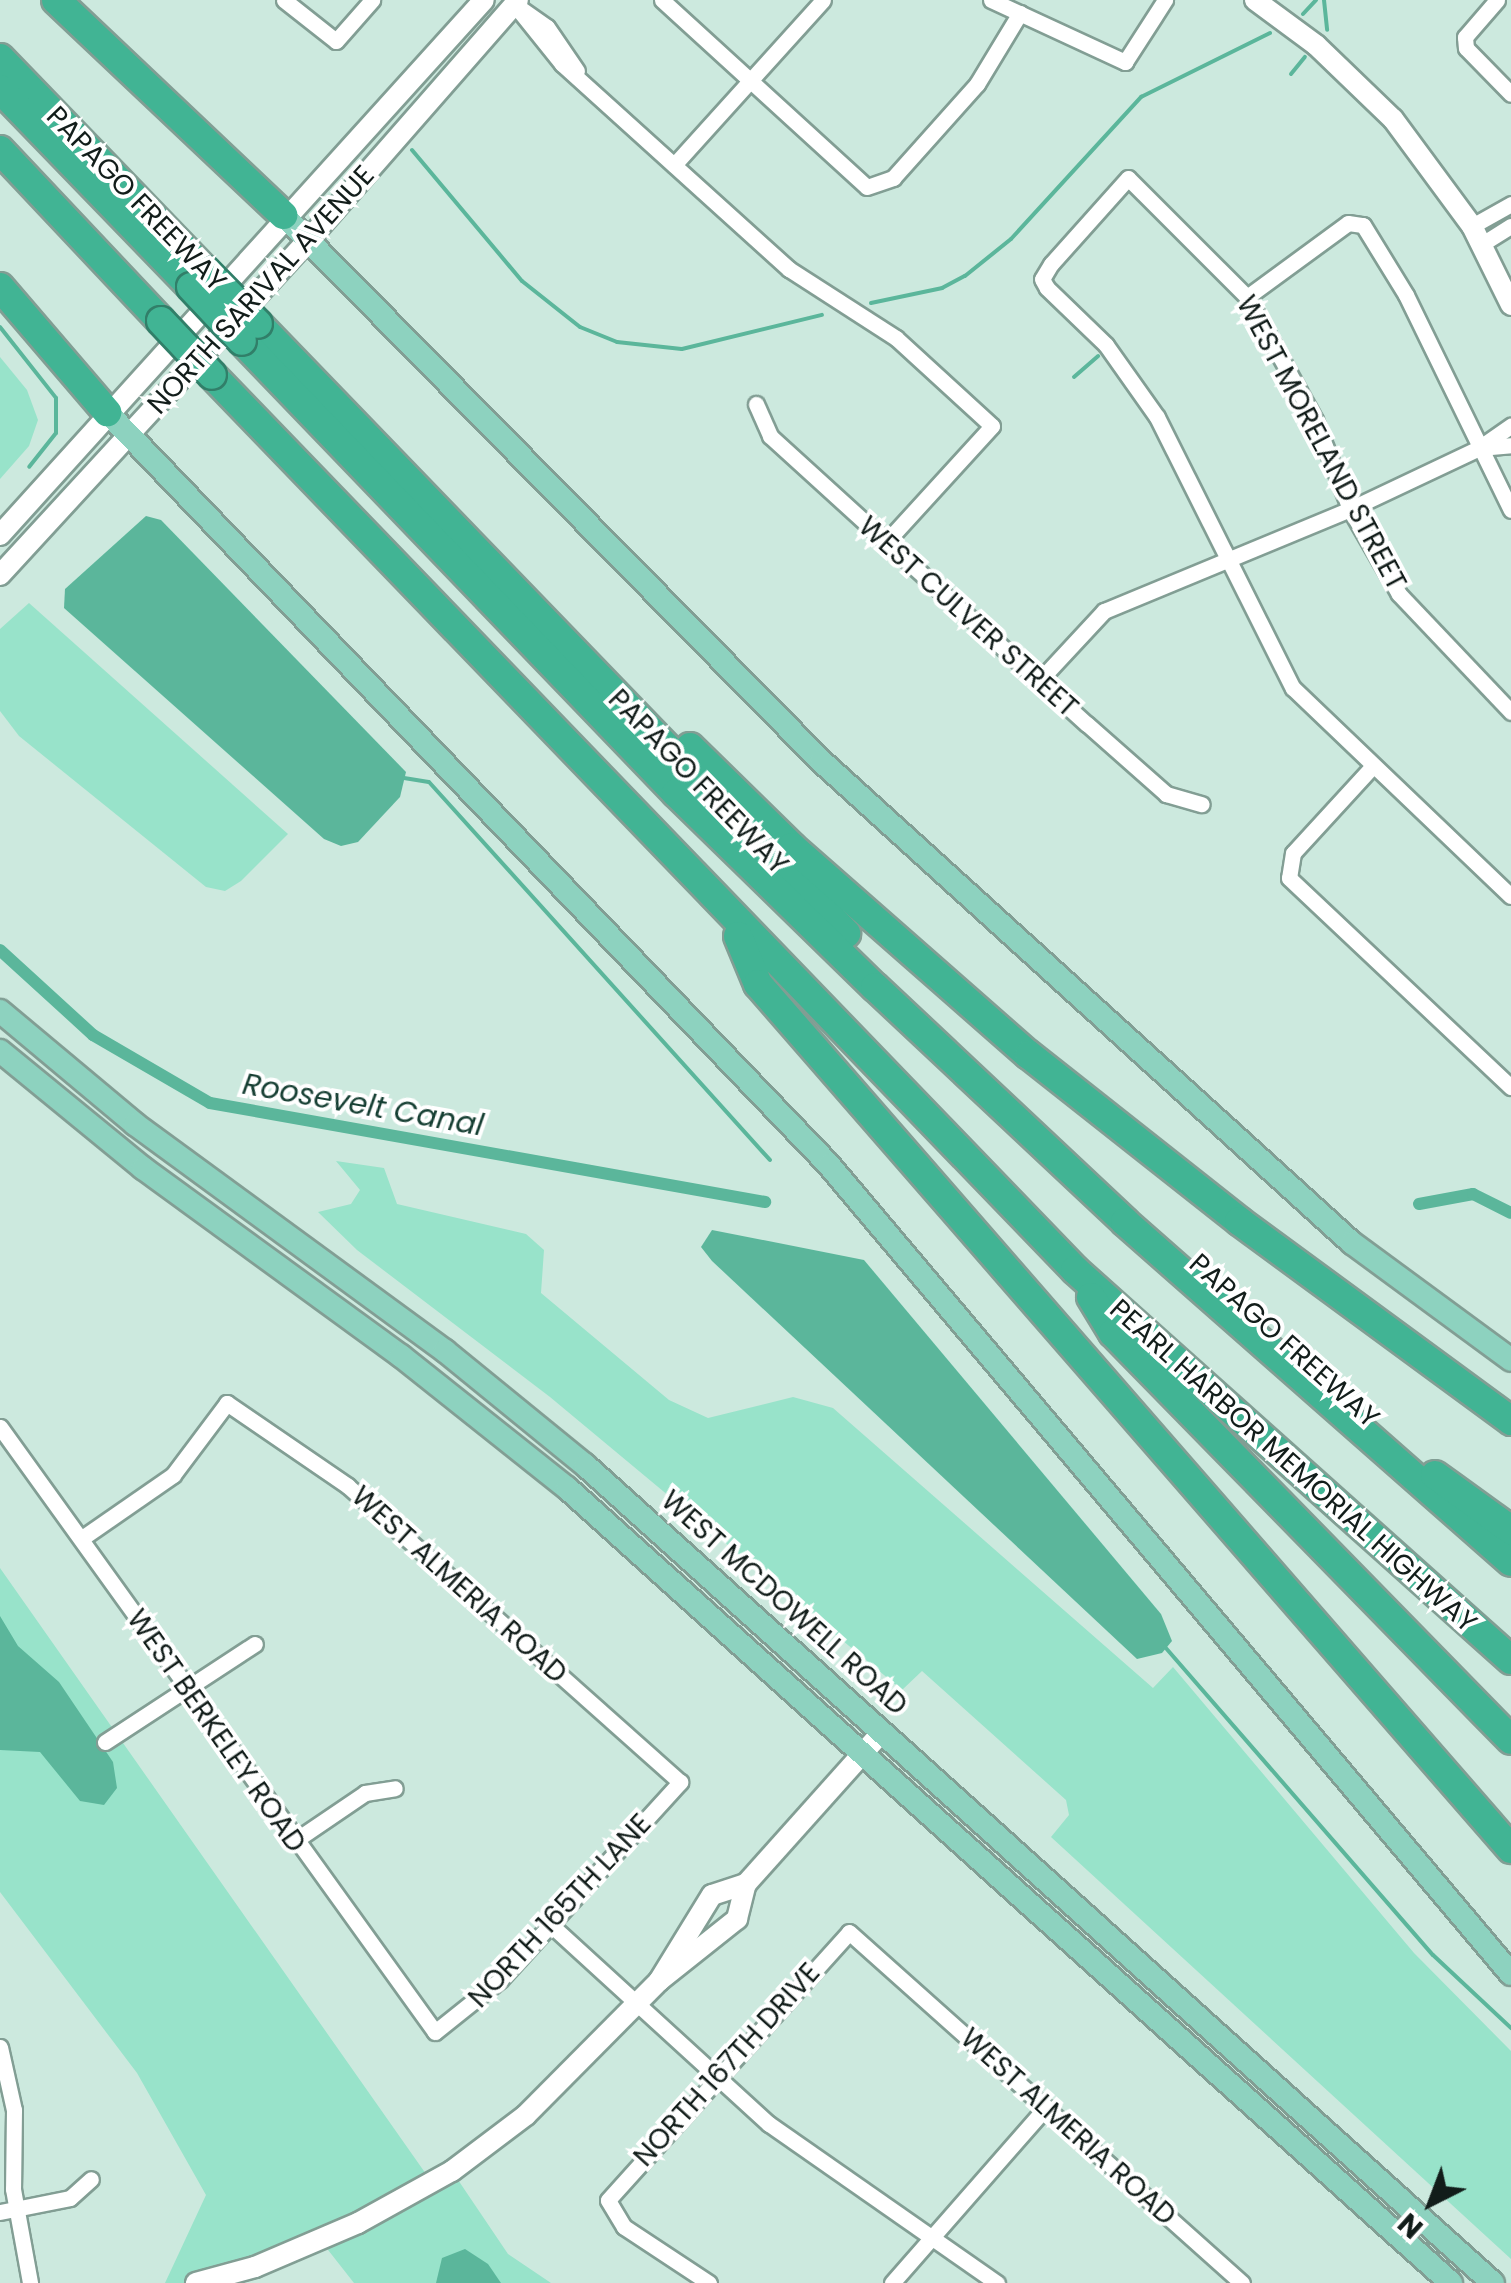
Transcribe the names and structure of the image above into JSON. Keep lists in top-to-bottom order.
{
  "streets": {
    "highway": ["PAPAGO FREEWAY", "PEARL HARBOR MEMORIAL HIGHWAY"],
    "main road": ["NORTH SARIVAL AVENUE", "WEST MCDOWELL ROAD"],
    "street": [
      "WEST MORELAND STREET",
      "WEST CULVER STREET",
      "WEST ALMERIA ROAD",
      "WEST BERKELEY ROAD",
      "NORTH 165TH LANE",
      "NORTH 167TH DRIVE"
    ]
  },
  "crossings": [
    ["WEST ALMERIA ROAD", "WEST BERKELEY ROAD"],
    ["WEST ALMERIA ROAD", "NORTH 165TH LANE"],
    ["WEST ALMERIA ROAD", "NORTH 167TH DRIVE"],
    ["WEST BERKELEY ROAD", "NORTH 165TH LANE"]
  ],
  "water": ["Roosevelt Canal"],
  "north": "bottom left"
}
